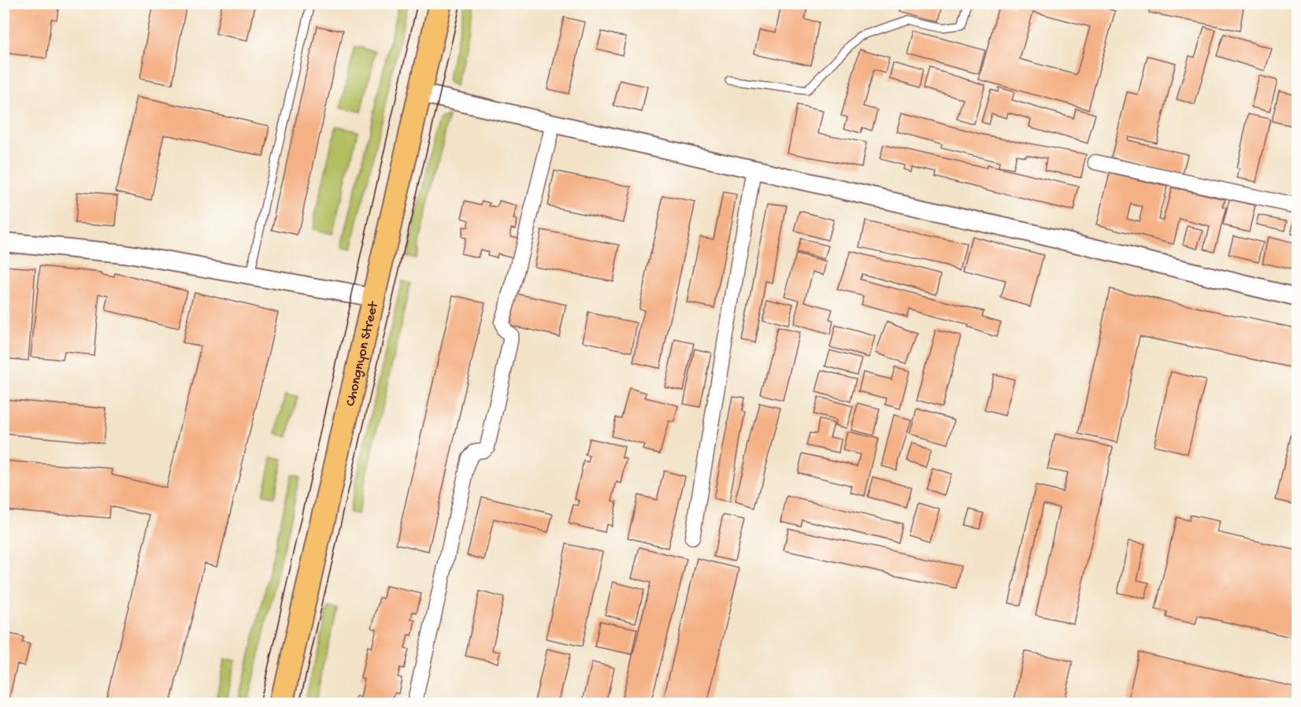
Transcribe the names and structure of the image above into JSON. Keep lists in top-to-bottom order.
{
  "streets": {
    "main road": ["Chongnyon Street"]
  }
}
